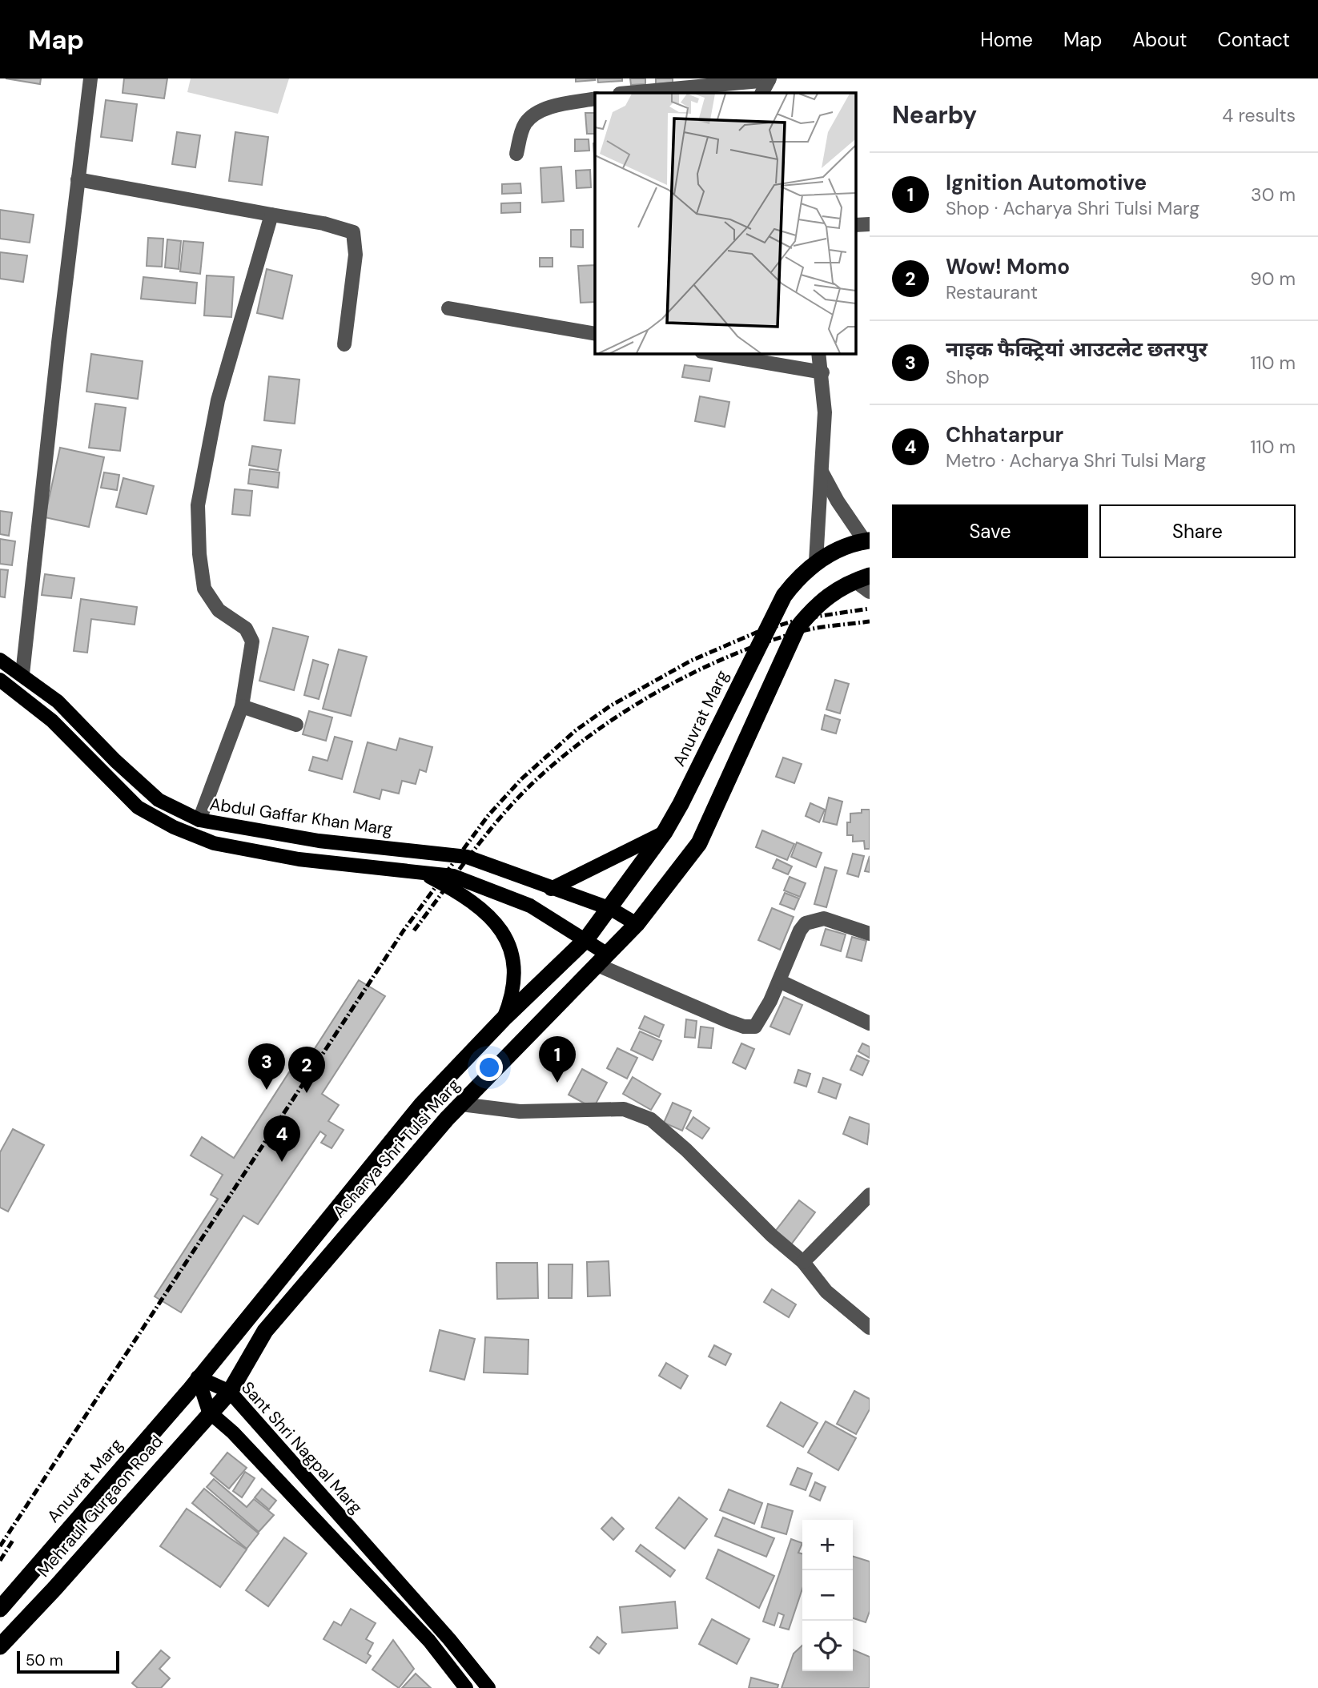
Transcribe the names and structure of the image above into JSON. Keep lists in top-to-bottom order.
{
  "streets": {
    "highway": ["Anuvrat Marg", "Acharya Shri Tulsi Marg", "Mehrauli Gurgaon Road"],
    "main road": ["Abdul Gaffar Khan Marg", "Sant Shri Nagpal Marg"]
  },
  "crossings": [
    ["Anuvrat Marg", "Abdul Gaffar Khan Marg"],
    ["Anuvrat Marg", "Acharya Shri Tulsi Marg"],
    ["Anuvrat Marg", "Sant Shri Nagpal Marg"],
    ["Abdul Gaffar Khan Marg", "Acharya Shri Tulsi Marg"],
    ["Acharya Shri Tulsi Marg", "Sant Shri Nagpal Marg"],
    ["Acharya Shri Tulsi Marg", "Mehrauli Gurgaon Road"],
    ["Sant Shri Nagpal Marg", "Mehrauli Gurgaon Road"]
  ],
  "scale_bar": "50 m",
  "page": {
    "header": "Map",
    "nav": [
      "Home",
      "Map",
      "About",
      "Contact"
    ],
    "heading": ["Nearby", "4 results"],
    "list": [
      {
        "mark": "1",
        "name": "Ignition Automotive",
        "note": "Shop · Acharya Shri Tulsi Marg",
        "value": "30 m"
      },
      {
        "mark": "2",
        "name": "Wow! Momo",
        "note": "Restaurant",
        "value": "90 m"
      },
      {
        "mark": "3",
        "name": "नाइक फैक्ट्रियां आउटलेट छतरपुर",
        "note": "Shop",
        "value": "110 m"
      },
      {
        "mark": "4",
        "name": "Chhatarpur",
        "note": "Metro · Acharya Shri Tulsi Marg",
        "value": "110 m"
      }
    ],
    "buttons": ["Save", "Share"],
    "pins": [
      "1",
      "3",
      "2",
      "4"
    ],
    "map_buttons": ["+", "−"],
    "scale": "50 m"
  }
}
